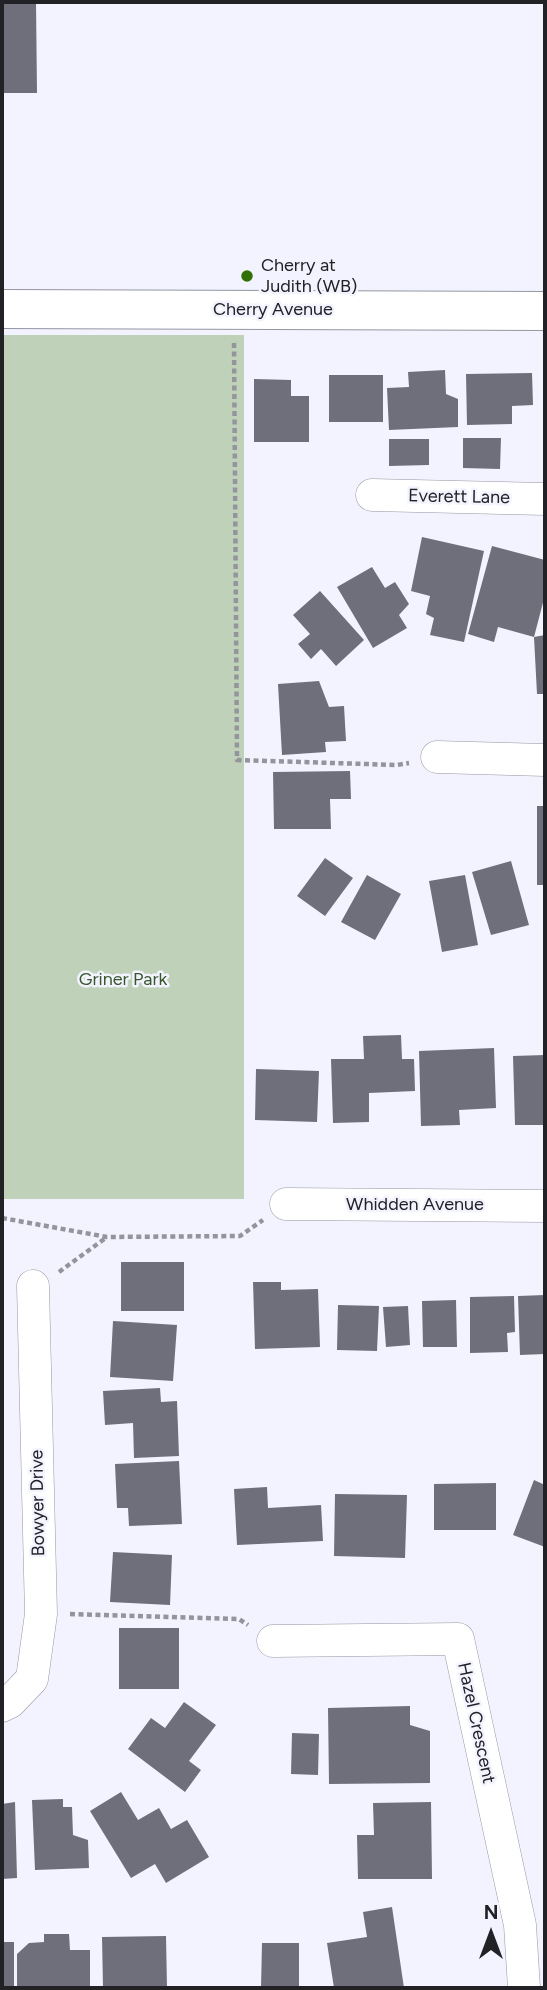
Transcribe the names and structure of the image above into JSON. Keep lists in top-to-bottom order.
{
  "streets": {
    "street": [
      "Cherry Avenue",
      "Everett Lane",
      "Whidden Avenue",
      "Bowyer Drive",
      "Hazel Crescent"
    ]
  },
  "parks": ["Griner Park"],
  "places": ["Cherry at Judith (WB)"],
  "north": "top"
}
